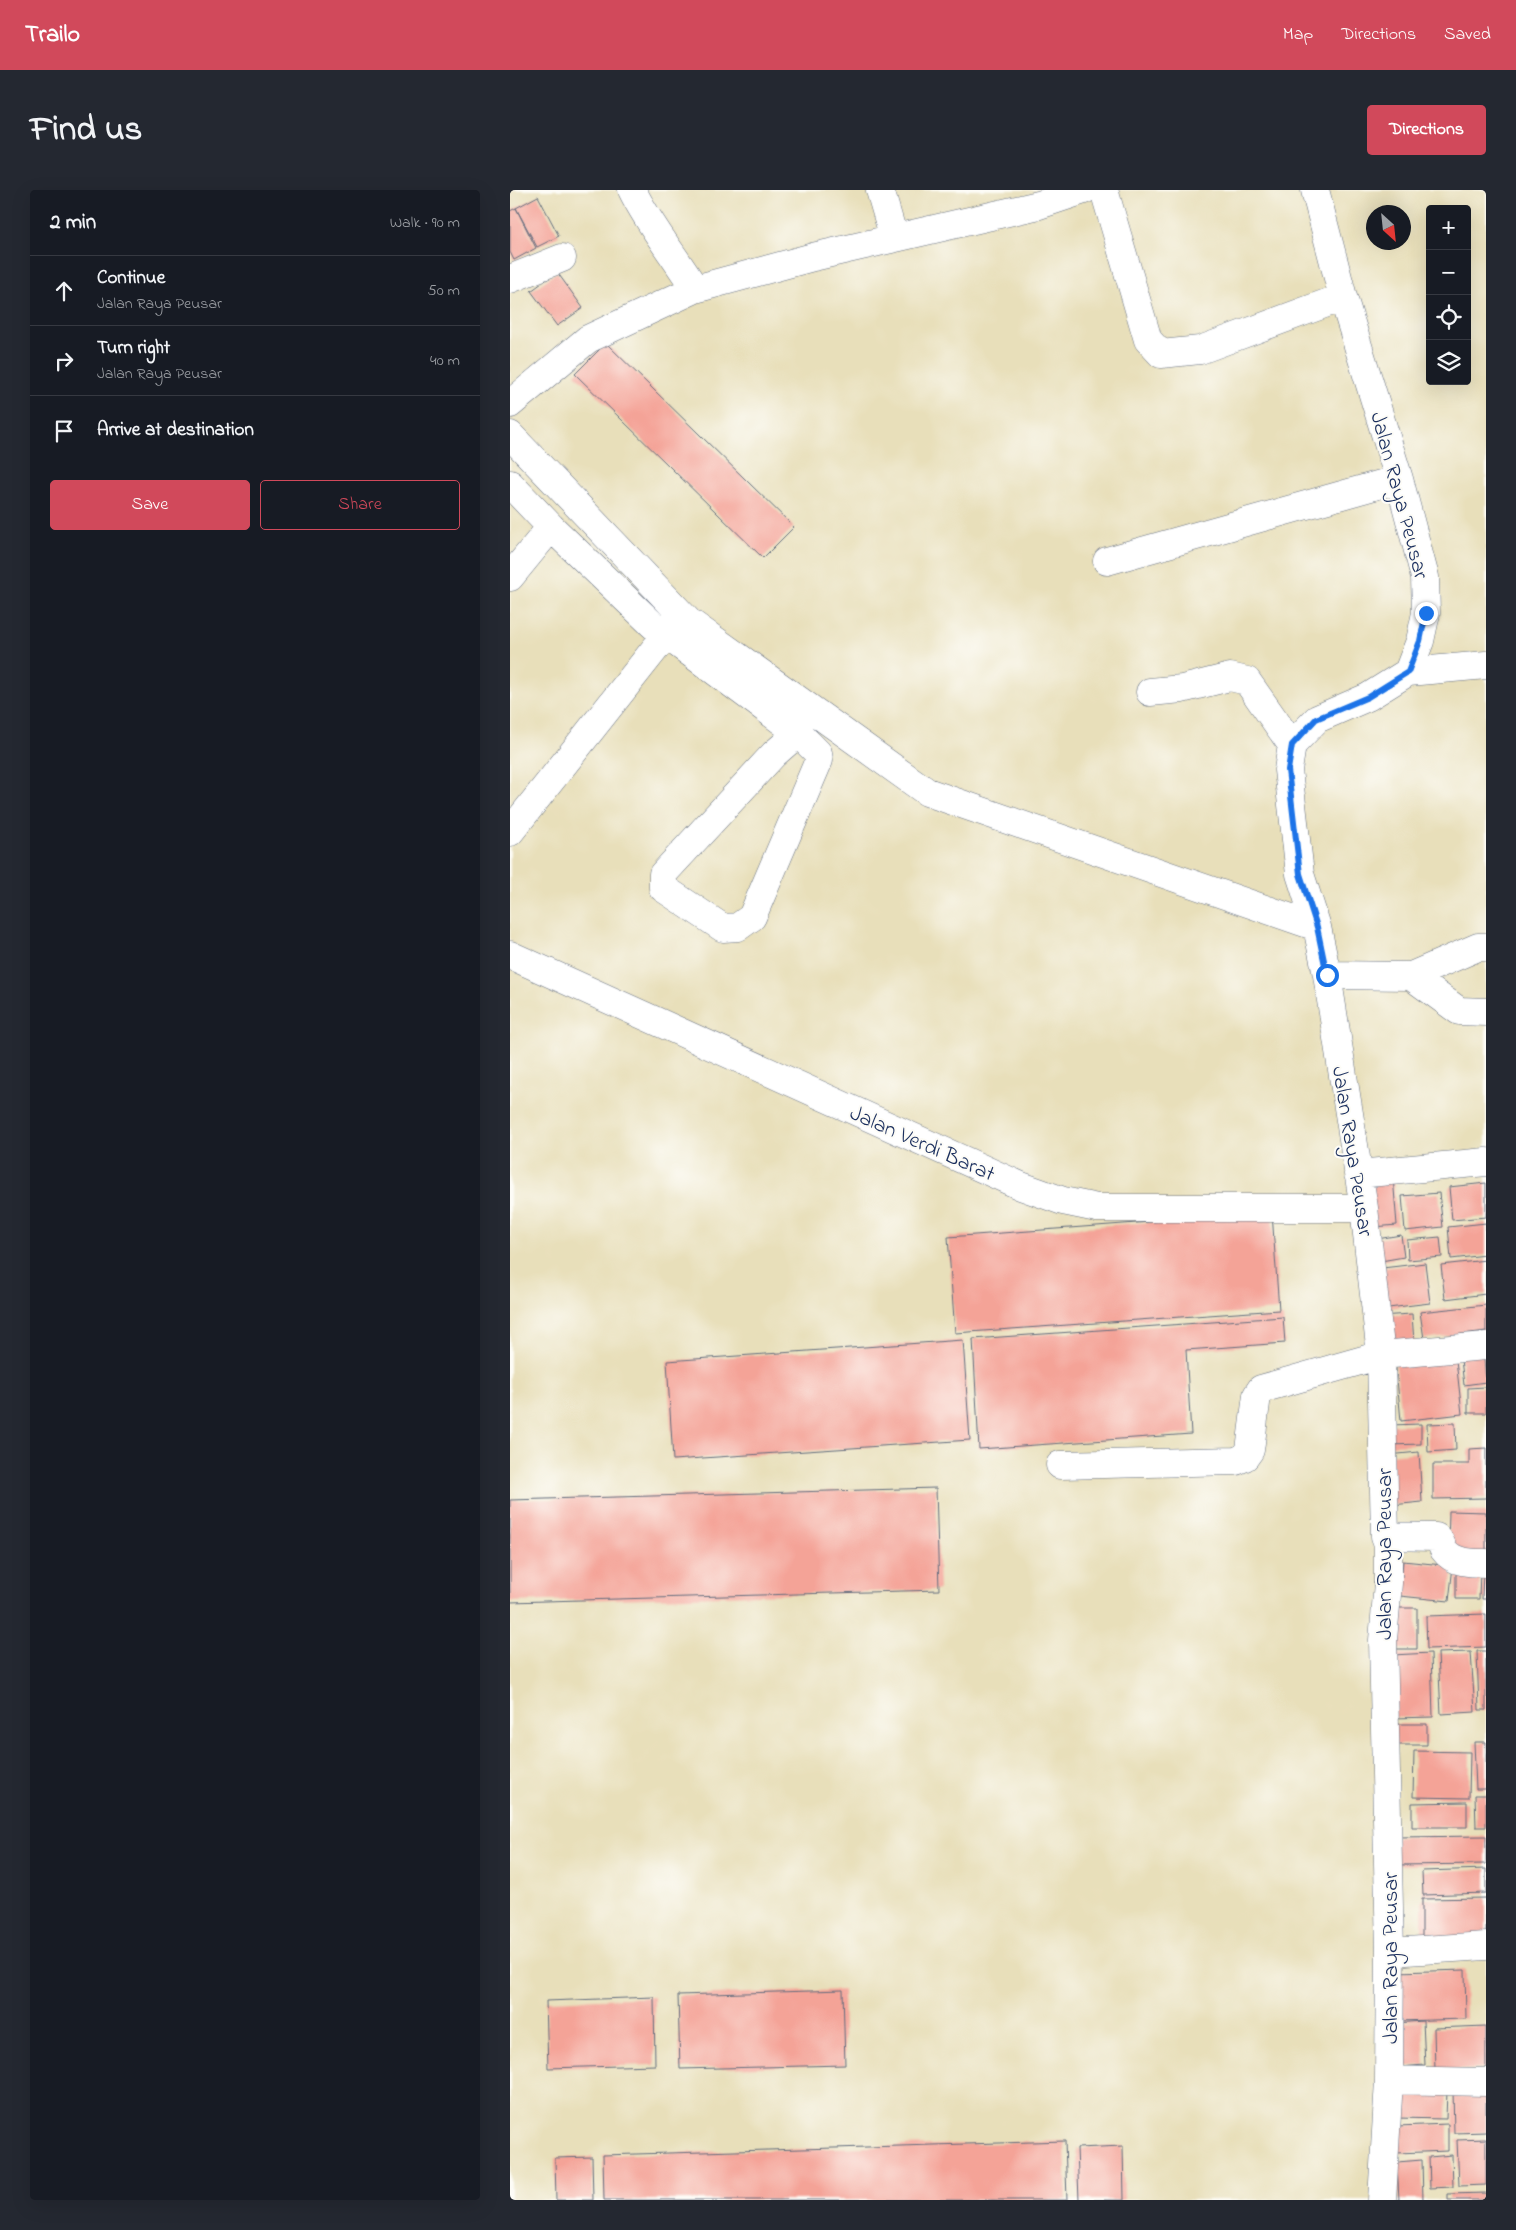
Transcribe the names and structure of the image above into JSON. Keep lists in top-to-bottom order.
{
  "streets": {
    "street": ["Jalan Raya Peusar", "Jalan Verdi Barat"]
  },
  "crossings": [
    ["Jalan Raya Peusar", "Jalan Verdi Barat"]
  ],
  "north": "bottom right",
  "page": {
    "header": "Trailo",
    "nav": ["Map", "Directions", "Saved"],
    "title": "Find us",
    "buttons": [
      "Directions",
      ["Save", "Share"]
    ],
    "heading": ["2 min", "Walk · 90 m"],
    "map_buttons": ["+", "−"],
    "list": [
      ["Continue", "Jalan Raya Peusar", "50 m"],
      ["Turn right", "Jalan Raya Peusar", "40 m"],
      "Arrive at destination"
    ]
  }
}
